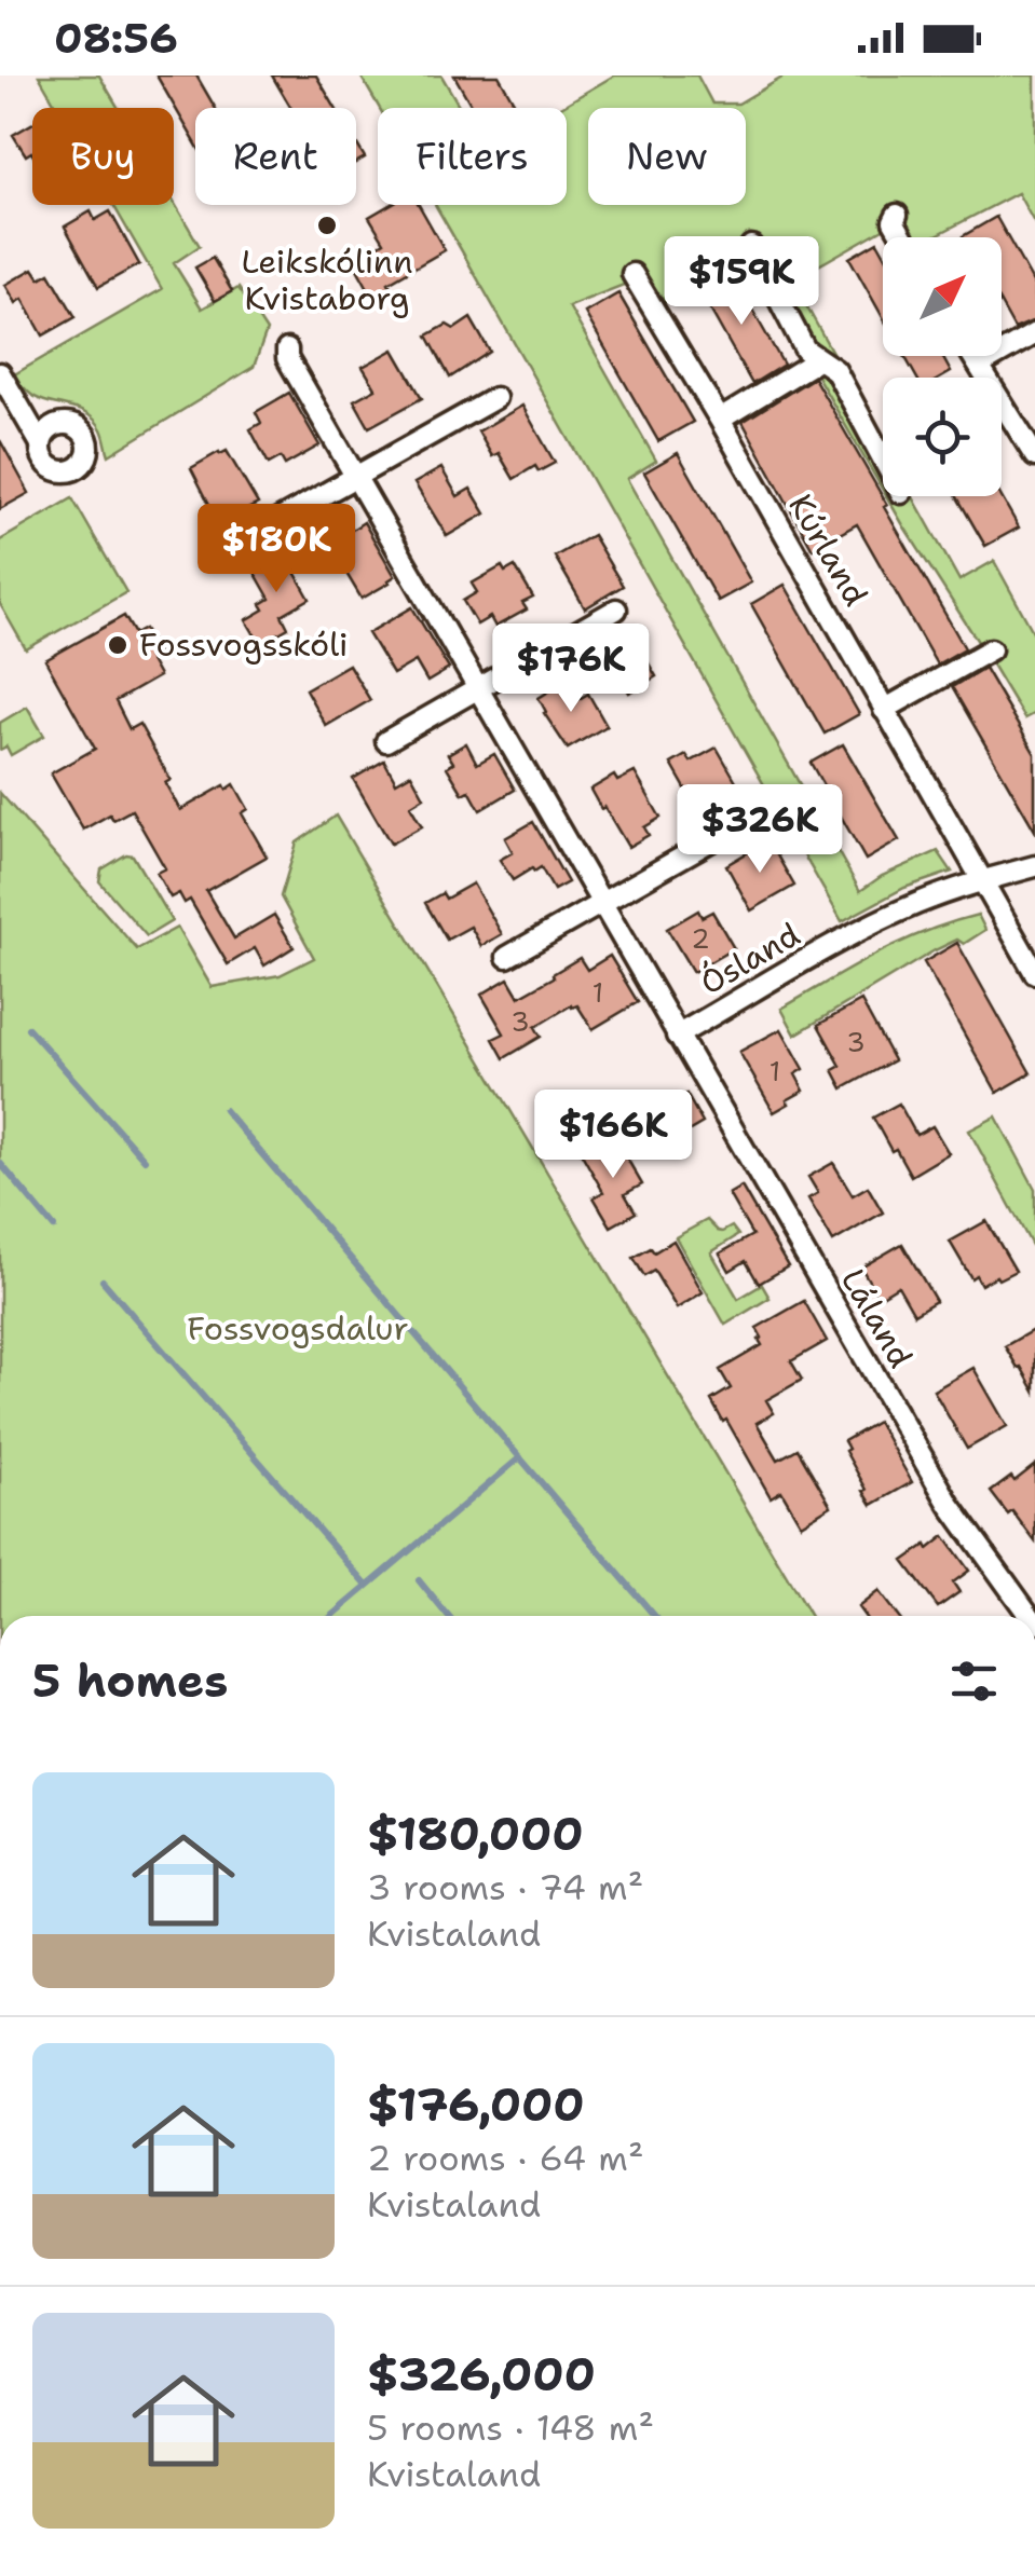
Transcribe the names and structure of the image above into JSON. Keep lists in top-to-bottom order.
{
  "streets": {
    "street": ["Kúrland", "Ósland", "Láland"]
  },
  "crossings": [
    ["Kúrland", "Ósland"],
    ["Ósland", "Láland"]
  ],
  "parks": ["Fossvogsdalur"],
  "places": ["Leikskólinn Kvistaborg", "Fossvogsskóli"],
  "house_numbers": [
    "2",
    "1",
    "3",
    "3",
    "1"
  ],
  "north": "top right",
  "page": {
    "status": "08:56",
    "chip": [
      "Buy",
      "Rent",
      "Filters",
      "New"
    ],
    "price": [
      "$159K",
      "$180K",
      "$176K",
      "$326K",
      "$166K"
    ],
    "heading": "5 homes",
    "list": [
      {
        "name": "$180,000",
        "note": "3 rooms · 74 m² · Kvistaland"
      },
      {
        "name": "$176,000",
        "note": "2 rooms · 64 m² · Kvistaland"
      },
      {
        "name": "$326,000",
        "note": "5 rooms · 148 m² · Kvistaland"
      }
    ]
  }
}
